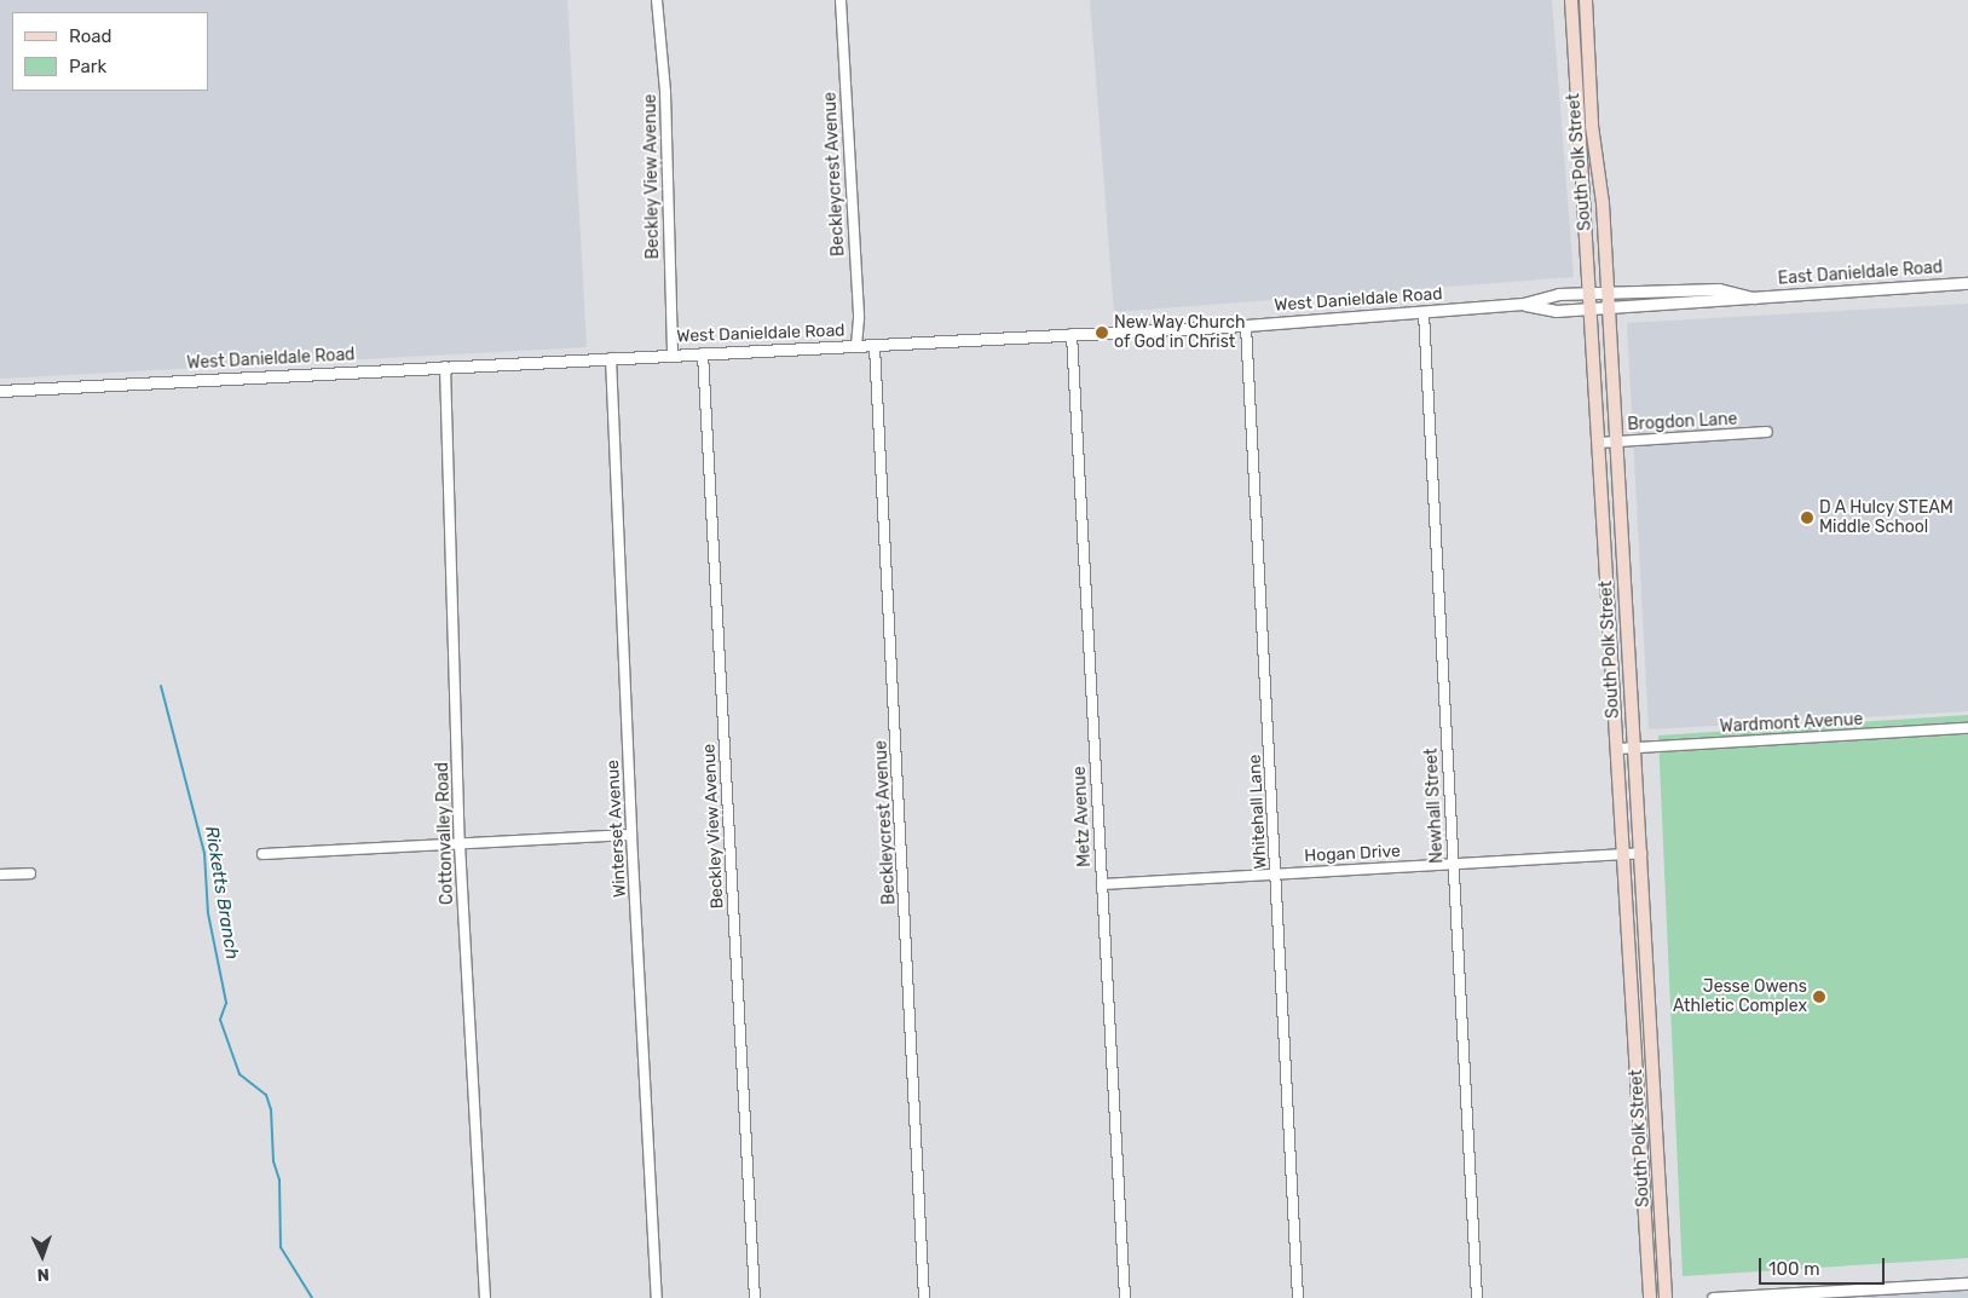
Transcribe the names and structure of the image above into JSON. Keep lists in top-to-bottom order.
{
  "streets": {
    "main road": ["South Polk Street"],
    "street": [
      "Beckleycrest Avenue",
      "Beckley View Avenue",
      "East Danieldale Road",
      "West Danieldale Road",
      "Brogdon Lane",
      "Wardmont Avenue",
      "Newhall Street",
      "Whitehall Lane",
      "Metz Avenue",
      "Winterset Avenue",
      "Cottonvalley Road",
      "Hogan Drive"
    ]
  },
  "crossings": [
    ["South Polk Street", "East Danieldale Road"],
    ["South Polk Street", "West Danieldale Road"],
    ["South Polk Street", "Brogdon Lane"],
    ["South Polk Street", "Wardmont Avenue"],
    ["South Polk Street", "Hogan Drive"],
    ["Beckleycrest Avenue", "West Danieldale Road"],
    ["Beckley View Avenue", "West Danieldale Road"],
    ["East Danieldale Road", "West Danieldale Road"],
    ["West Danieldale Road", "Newhall Street"],
    ["West Danieldale Road", "Whitehall Lane"],
    ["West Danieldale Road", "Metz Avenue"],
    ["West Danieldale Road", "Winterset Avenue"],
    ["West Danieldale Road", "Cottonvalley Road"],
    ["Newhall Street", "Hogan Drive"],
    ["Whitehall Lane", "Hogan Drive"],
    ["Metz Avenue", "Hogan Drive"]
  ],
  "water": ["Ricketts Branch"],
  "places": ["New Way Church of God in Christ", "D A Hulcy STEAM Middle School", "Jesse Owens Athletic Complex"],
  "legend": ["Road", "Park"],
  "scale_bar": "100 m",
  "north": "bottom"
}
